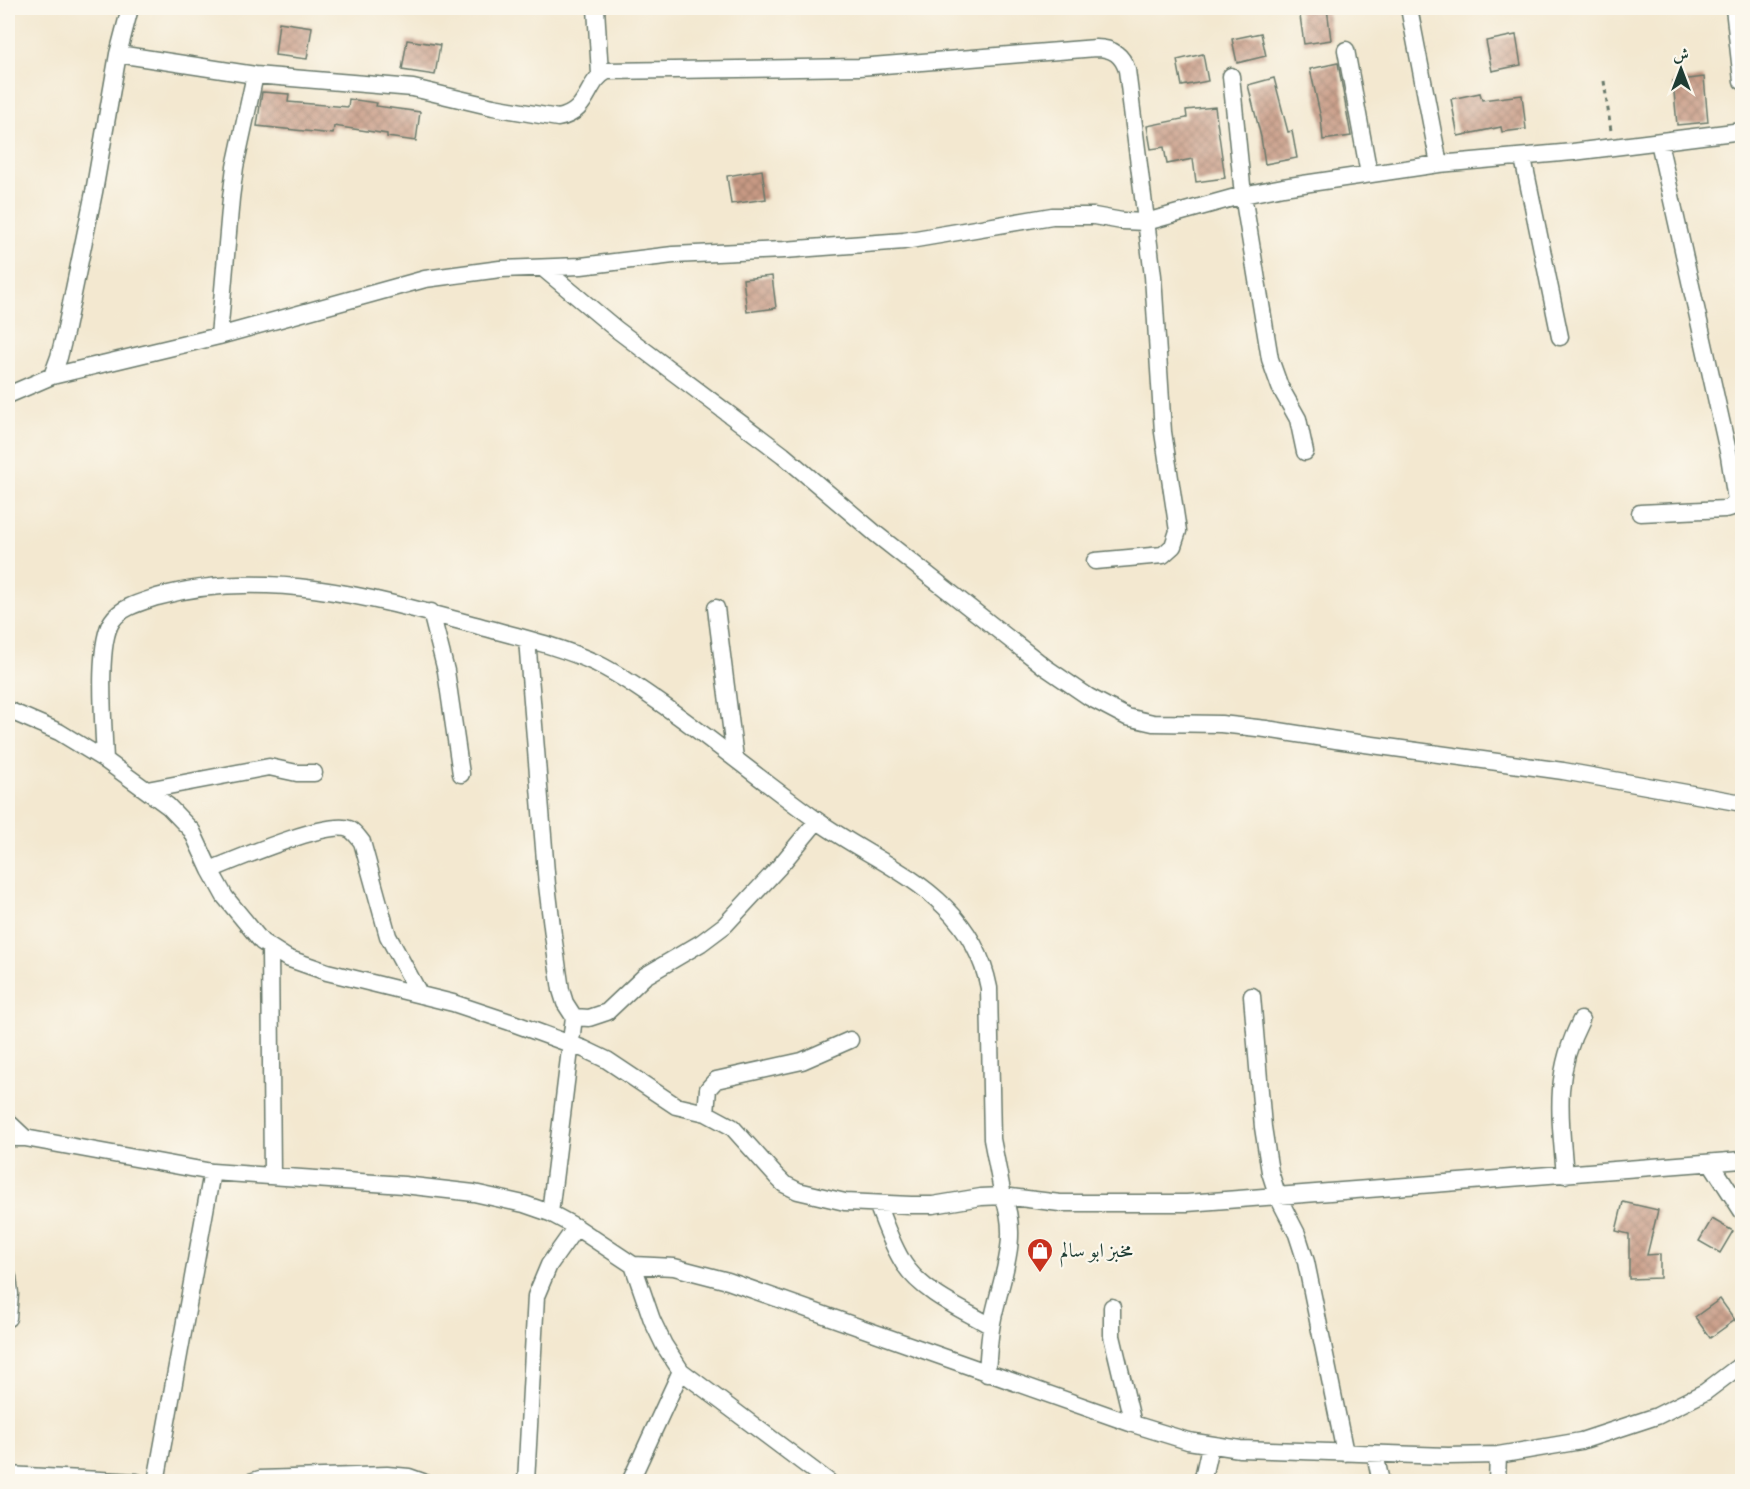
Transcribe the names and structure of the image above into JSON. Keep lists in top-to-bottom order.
{
  "places": {
    "shop": ["مخبز ابو سالم"]
  },
  "north": "top"
}
